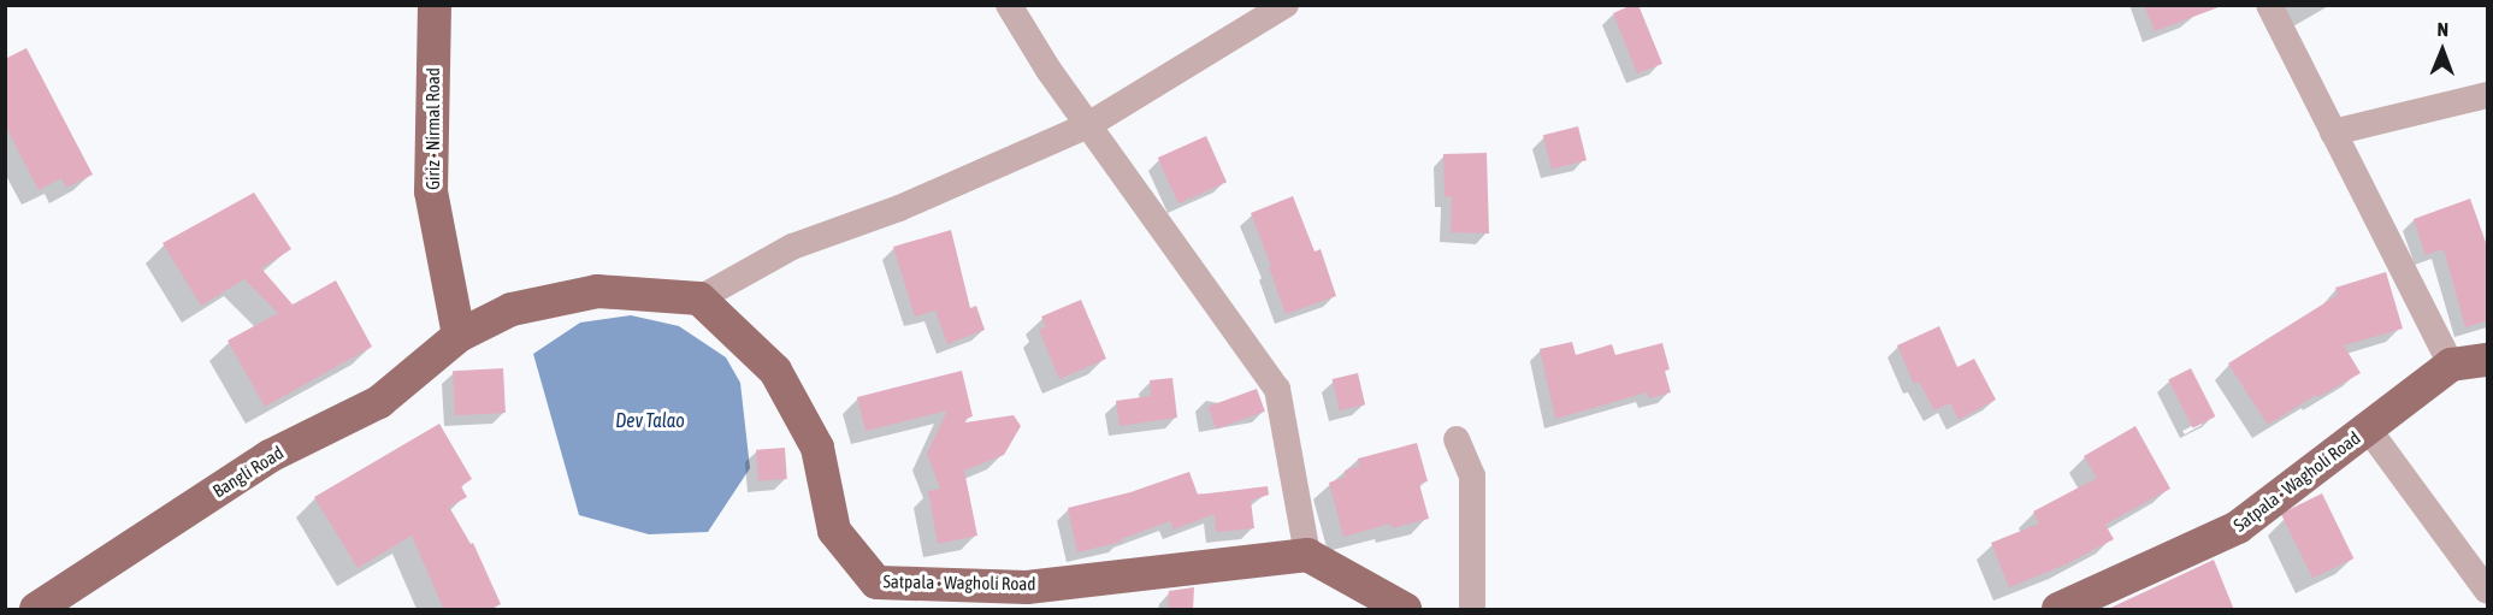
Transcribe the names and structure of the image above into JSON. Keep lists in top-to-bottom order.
{
  "streets": {
    "main road": ["Giriz - Nirmal Road", "Bangli Road", "Satpala - Wagholi Road"]
  },
  "crossings": [
    ["Giriz - Nirmal Road", "Bangli Road"]
  ],
  "water": ["Dev Talao"],
  "north": "top"
}
